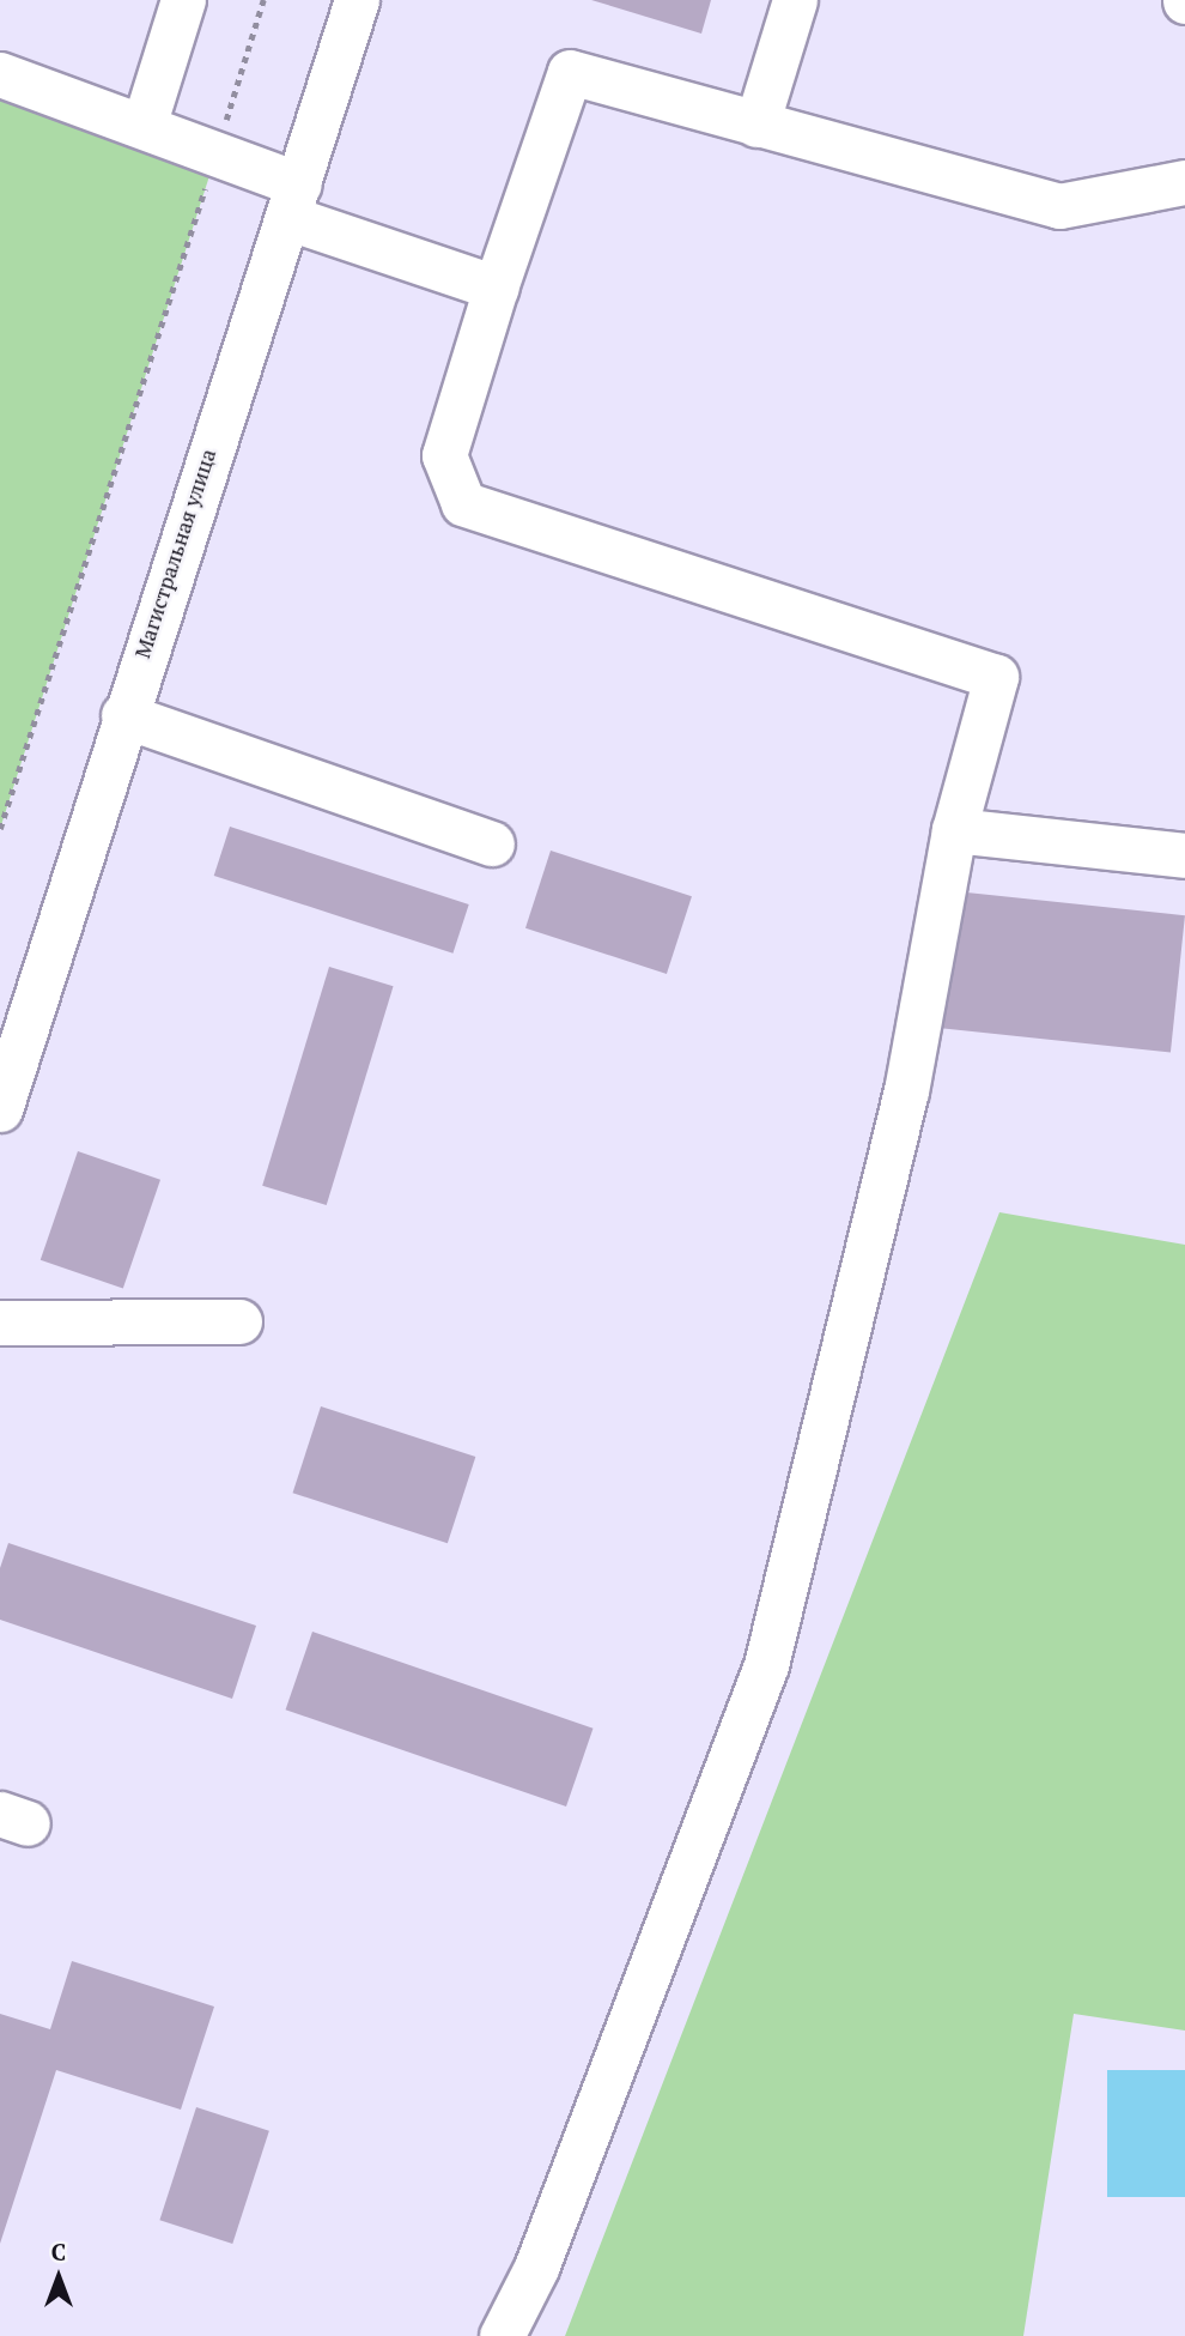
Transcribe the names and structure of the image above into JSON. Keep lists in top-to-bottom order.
{
  "streets": {
    "street": ["Магистральная улица"]
  },
  "north": "top"
}
